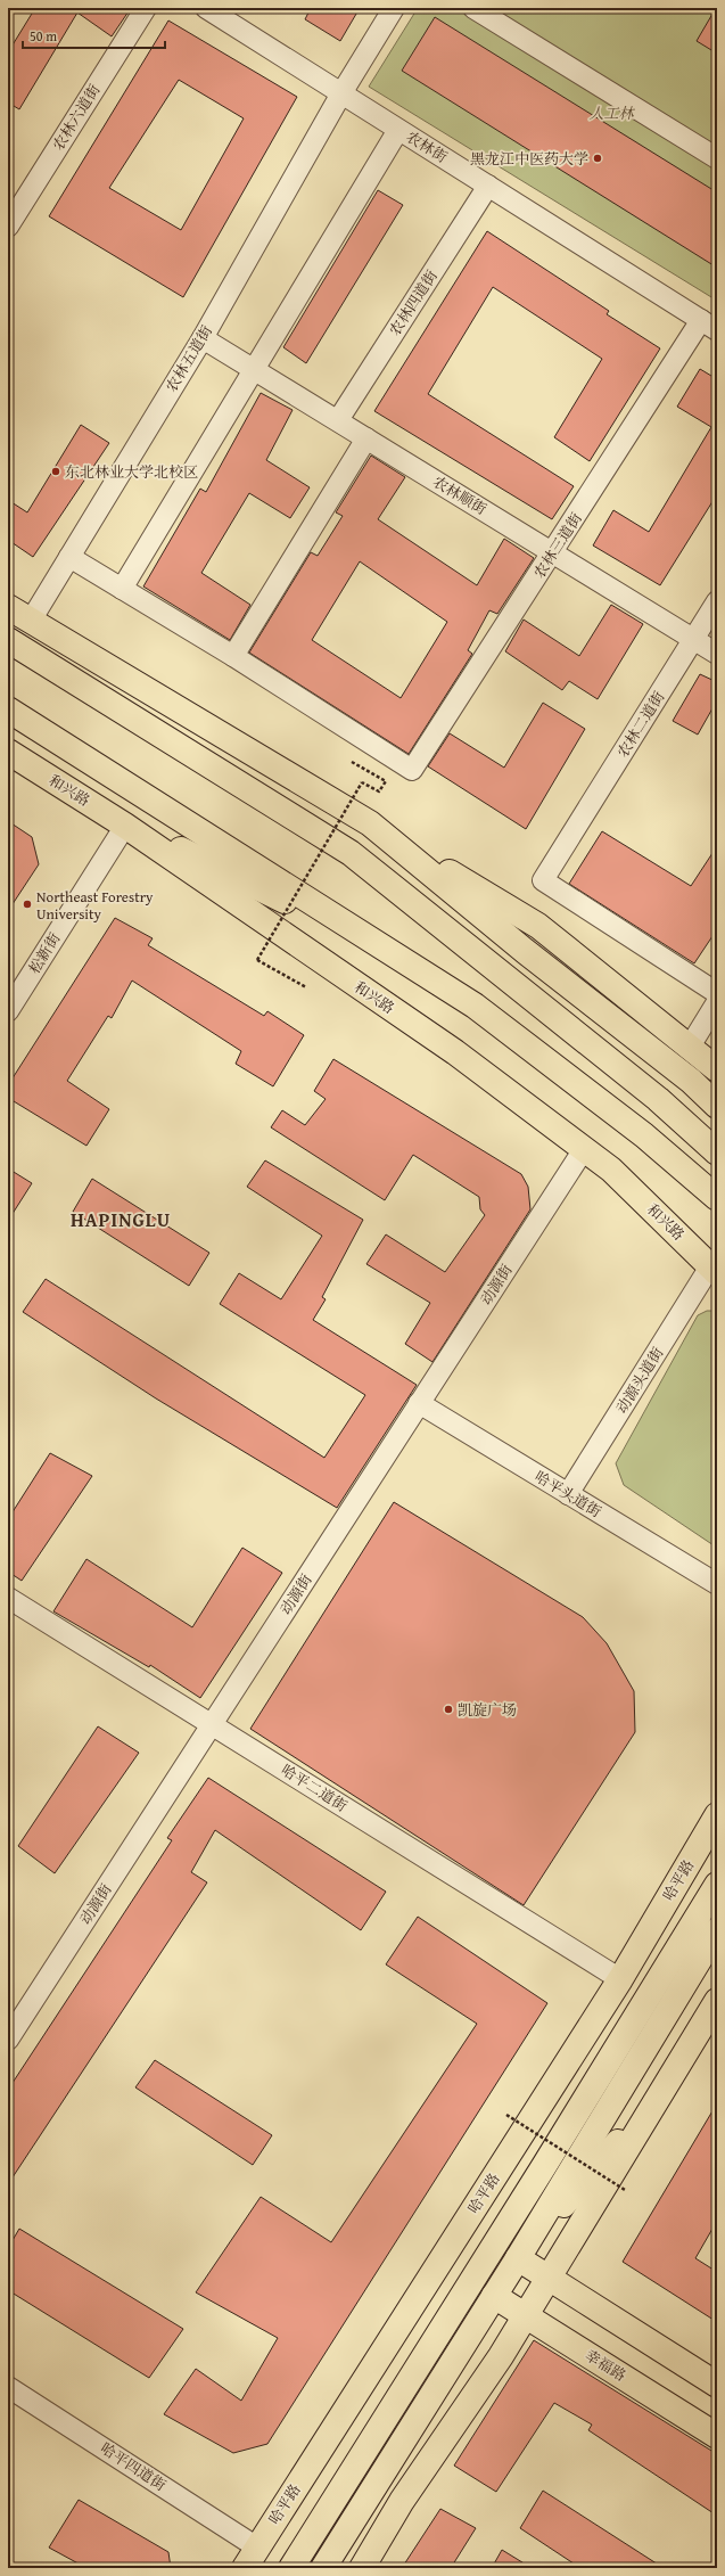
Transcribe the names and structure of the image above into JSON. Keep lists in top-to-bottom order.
{
  "streets": {
    "main road": ["和兴路", "哈平路", "幸福路"],
    "street": [
      "农林六道街",
      "农林街",
      "农林四道街",
      "农林五道街",
      "农林顺街",
      "农林三道街",
      "农林二道街",
      "松新街",
      "动源街",
      "动源头道街",
      "哈平头道街",
      "哈平二道街",
      "哈平四道街"
    ]
  },
  "crossings": [
    ["农林街", "农林四道街"],
    ["农林街", "农林五道街"],
    ["农林街", "农林三道街"],
    ["农林四道街", "农林顺街"],
    ["农林五道街", "农林顺街"],
    ["农林顺街", "农林三道街"],
    ["农林顺街", "农林二道街"],
    ["和兴路", "松新街"],
    ["和兴路", "动源街"],
    ["和兴路", "动源头道街"],
    ["动源街", "哈平头道街"],
    ["动源街", "哈平二道街"],
    ["动源头道街", "哈平头道街"],
    ["哈平二道街", "哈平路"],
    ["哈平路", "哈平四道街"]
  ],
  "districts": ["HAPINGLU"],
  "parks": ["人工林"],
  "places": [
    "黑龙江中医药大学",
    "东北林业大学北校区",
    "Northeast Forestry University",
    "凯旋广场"
  ],
  "scale_bar": "50 m"
}
